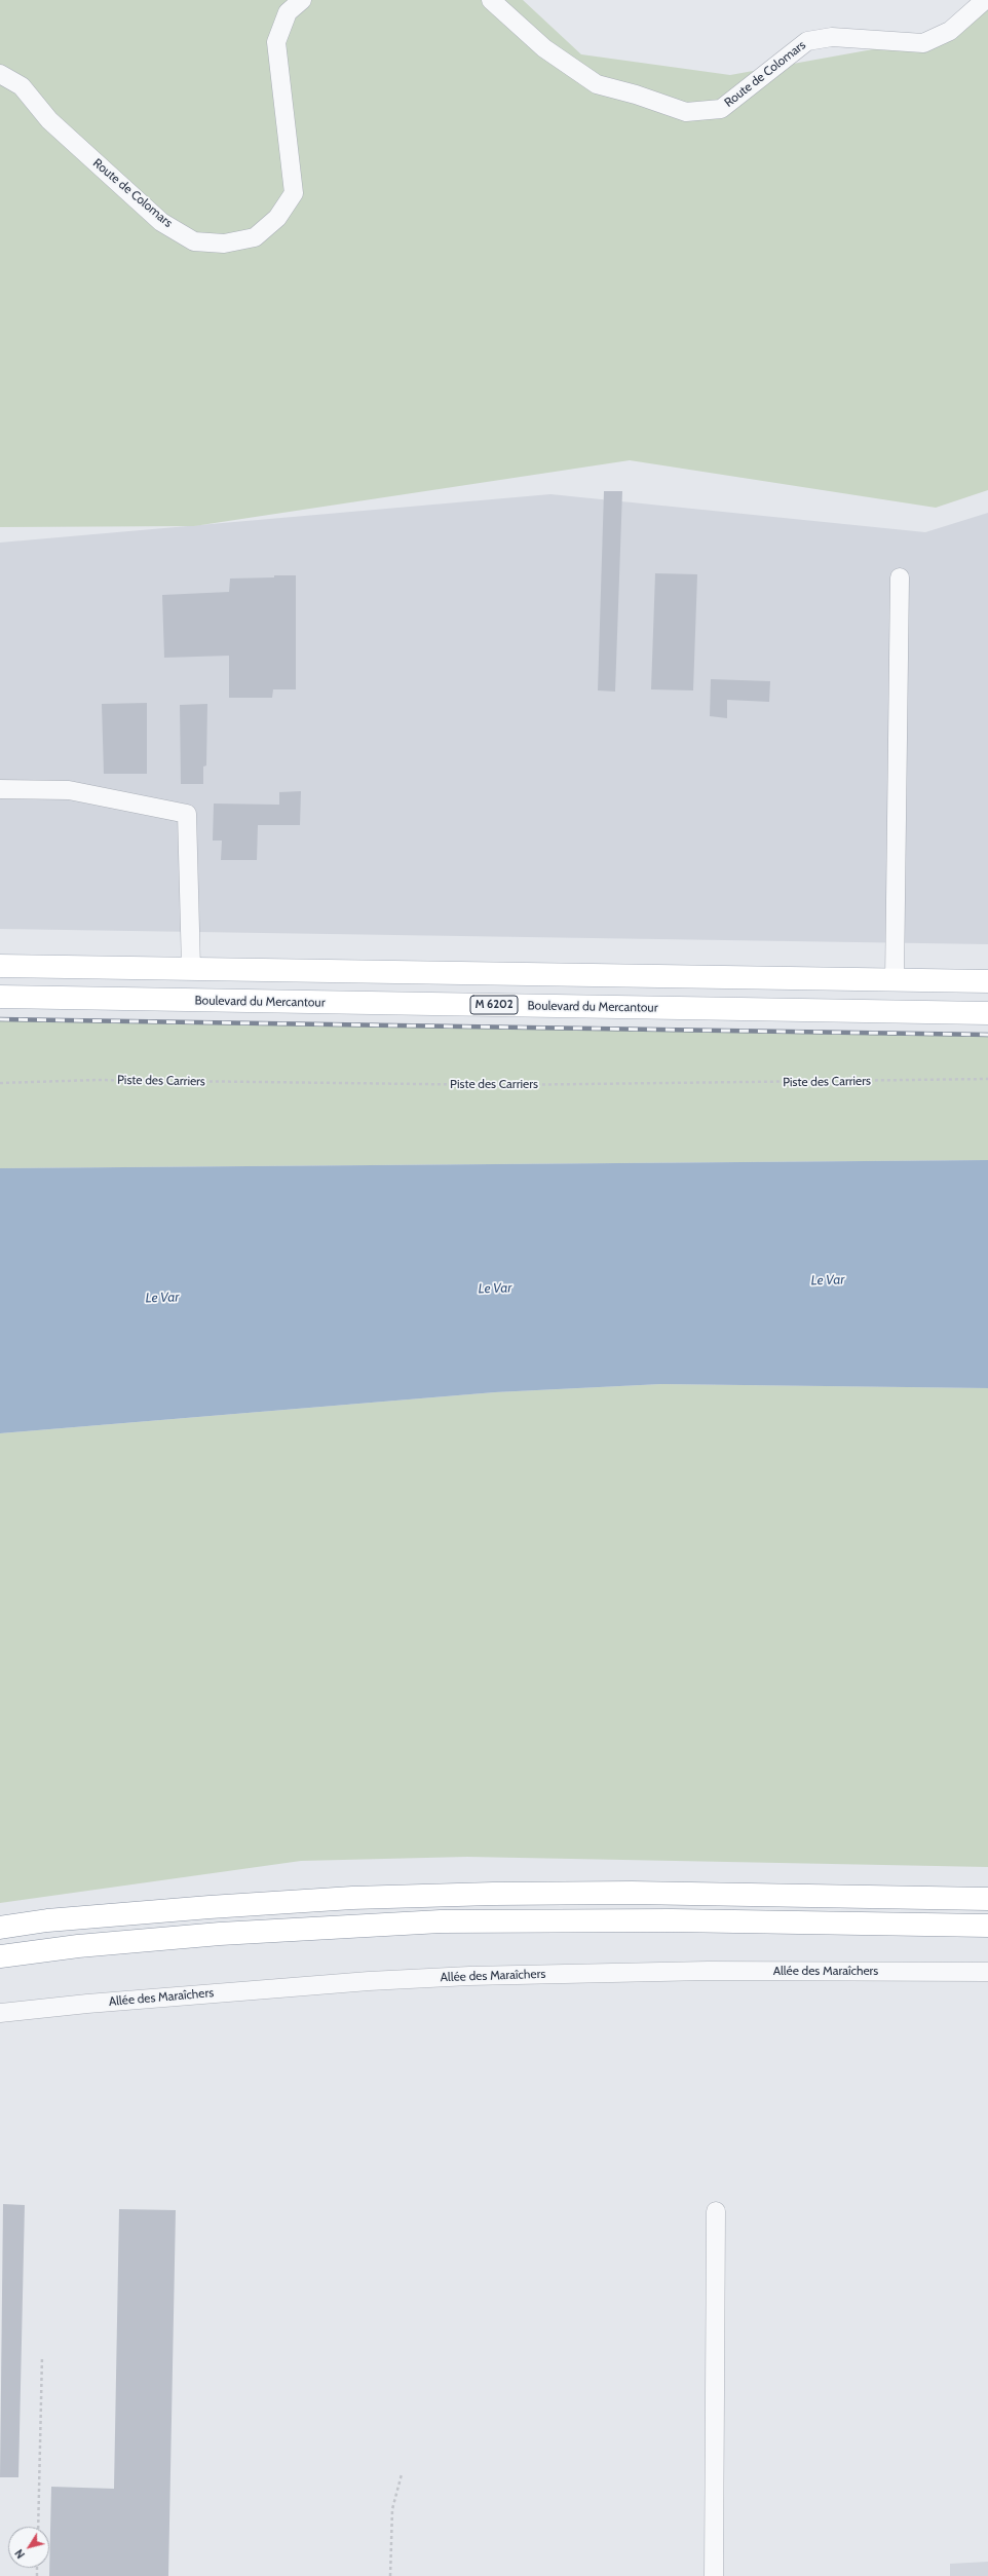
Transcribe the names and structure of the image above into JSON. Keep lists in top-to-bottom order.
{
  "streets": {
    "main road": ["Boulevard du Mercantour", "M 6202"],
    "street": ["Route de Colomars", "Allée des Maraîchers"],
    "path": ["Piste des Carriers"]
  },
  "water": ["Le Var"],
  "north": "bottom left"
}
